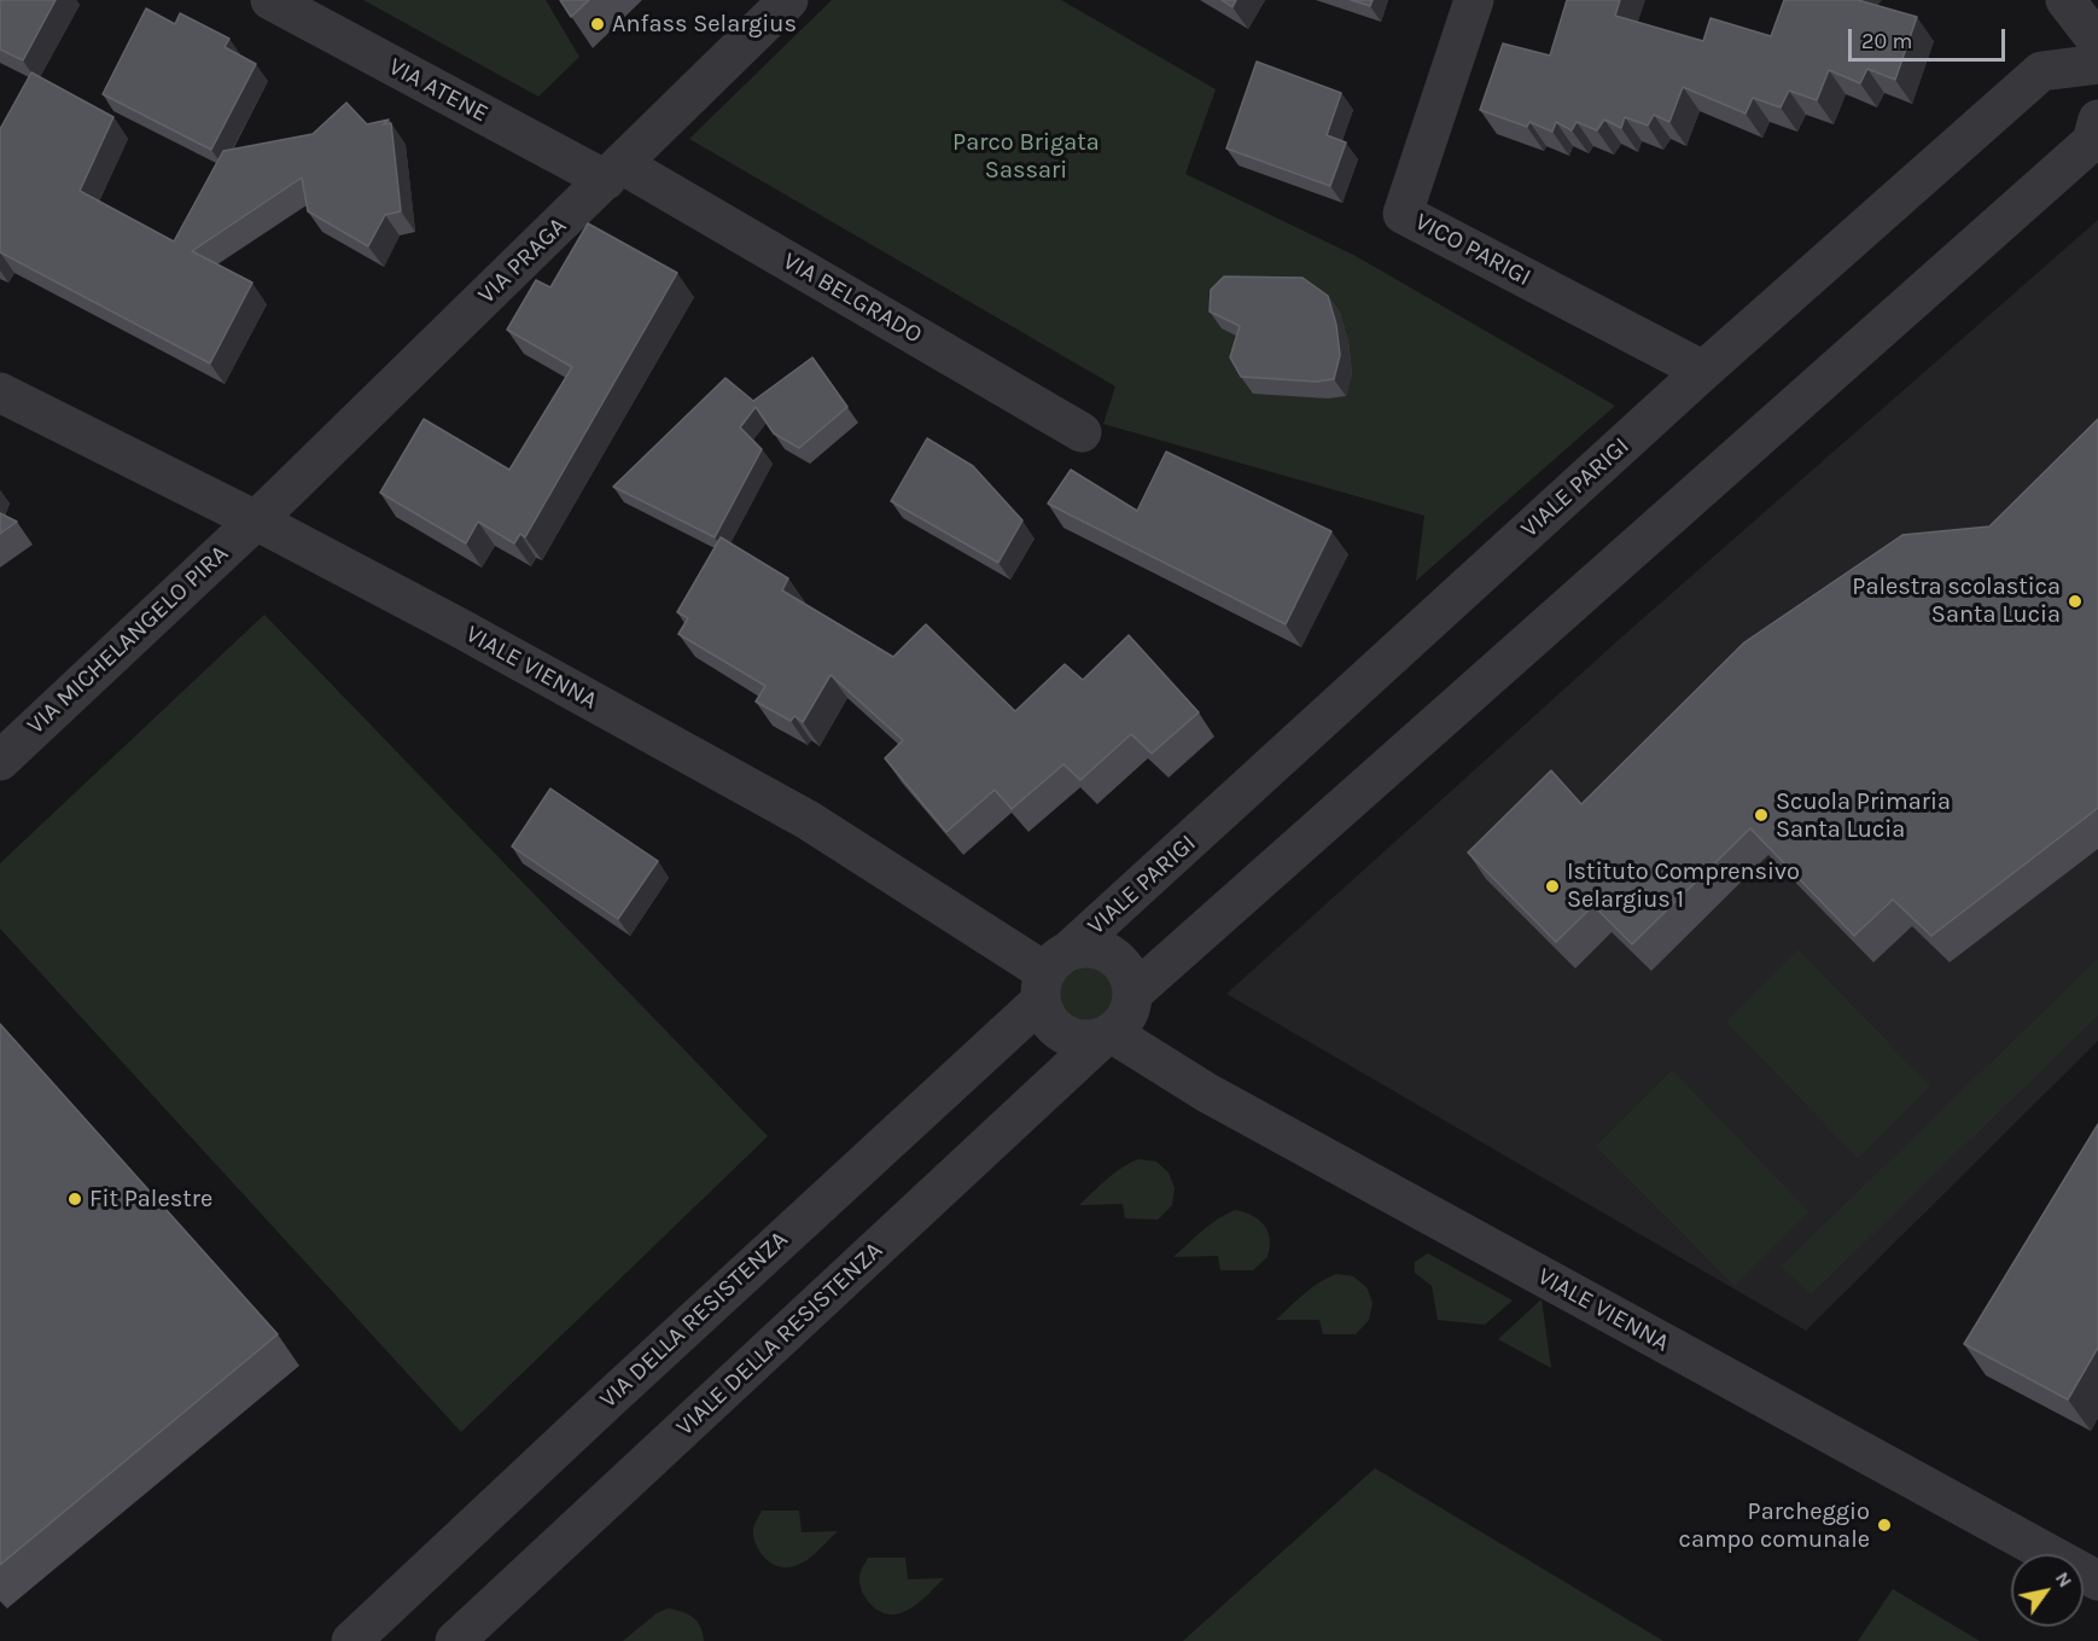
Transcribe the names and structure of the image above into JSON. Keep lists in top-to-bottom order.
{
  "streets": {
    "street": [
      "VIA ATENE",
      "VICO PARIGI",
      "VIA PRAGA",
      "VIA BELGRADO",
      "VIALE PARIGI",
      "VIA MICHELANGELO PIRA",
      "VIALE VIENNA",
      "VIA DELLA RESISTENZA",
      "VIALE DELLA RESISTENZA"
    ]
  },
  "crossings": [
    ["VIA ATENE", "VIA PRAGA"],
    ["VIA ATENE", "VIA BELGRADO"],
    ["VICO PARIGI", "VIALE PARIGI"],
    ["VIA PRAGA", "VIA BELGRADO"],
    ["VIA PRAGA", "VIA MICHELANGELO PIRA"],
    ["VIA PRAGA", "VIALE VIENNA"],
    ["VIALE PARIGI", "VIALE VIENNA"],
    ["VIALE PARIGI", "VIA DELLA RESISTENZA"],
    ["VIALE PARIGI", "VIALE DELLA RESISTENZA"],
    ["VIA MICHELANGELO PIRA", "VIALE VIENNA"],
    ["VIALE VIENNA", "VIA DELLA RESISTENZA"],
    ["VIALE VIENNA", "VIALE DELLA RESISTENZA"],
    ["VIA DELLA RESISTENZA", "VIALE DELLA RESISTENZA"]
  ],
  "parks": ["Parco Brigata Sassari"],
  "places": [
    "Anfass Selargius",
    "Palestra scolastica Santa Lucia",
    "Scuola Primaria Santa Lucia",
    "Istituto Comprensivo Selargius 1",
    "Fit Palestre",
    "Parcheggio campo comunale"
  ],
  "scale_bar": "20 m",
  "north": "top right"
}
